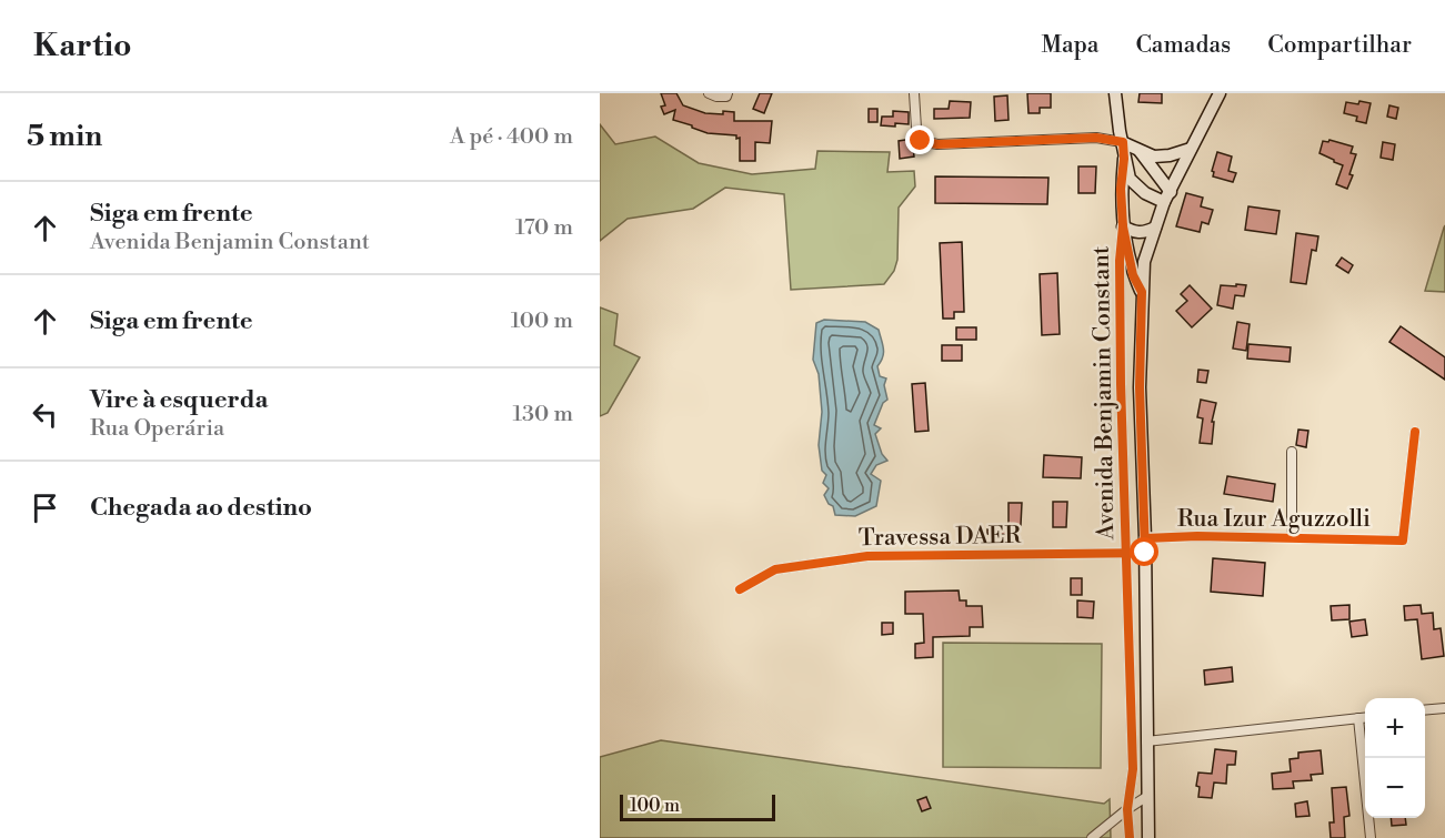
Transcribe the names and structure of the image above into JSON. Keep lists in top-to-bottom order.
{
  "streets": {
    "main road": ["Avenida Benjamin Constant"],
    "street": ["Rua Izur Aguzzolli", "Travessa DAER"]
  },
  "crossings": [
    ["Avenida Benjamin Constant", "Rua Izur Aguzzolli"],
    ["Avenida Benjamin Constant", "Travessa DAER"]
  ],
  "scale_bar": "100 m",
  "page": {
    "header": "Kartio",
    "nav": ["Mapa", "Camadas", "Compartilhar"],
    "heading": ["5 min", "A pé · 400 m"],
    "list": [
      ["Siga em frente", "Avenida Benjamin Constant", "170 m"],
      ["Siga em frente", "100 m"],
      ["Vire à esquerda", "Rua Operária", "130 m"],
      "Chegada ao destino"
    ],
    "map_buttons": ["+", "−"],
    "scale": "100 m"
  }
}
